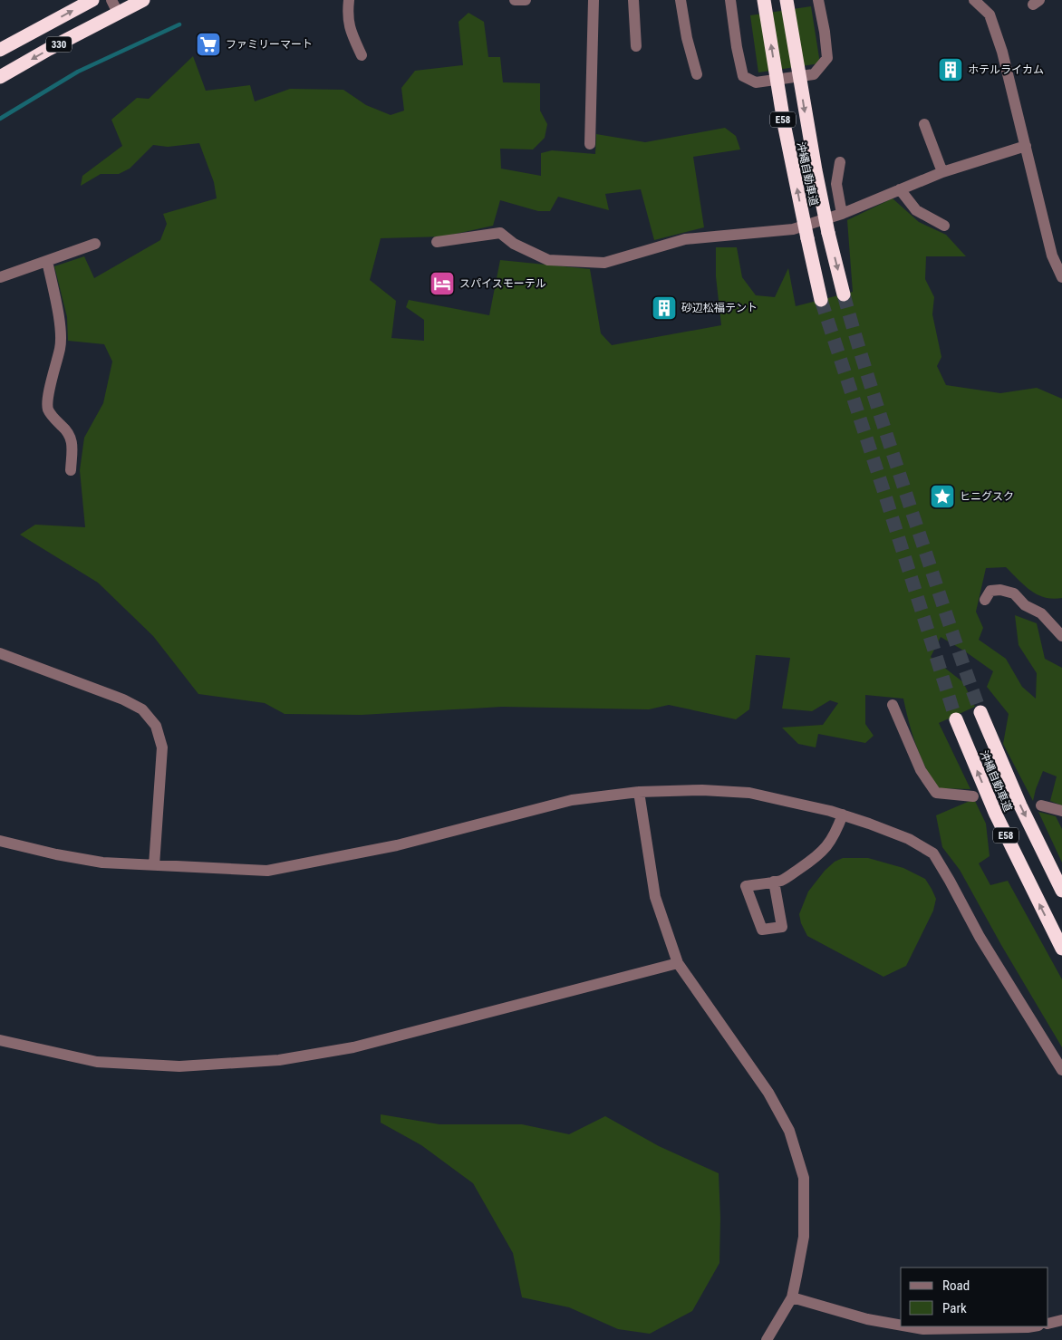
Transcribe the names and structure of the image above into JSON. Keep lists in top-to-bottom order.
{
  "streets": {
    "highway": ["330", "E58", "沖縄自動車道"]
  },
  "places": {
    "supermarket": ["ファミリーマート"],
    "building": ["ホテルライカム", "砂辺松福テント"],
    "hotel": ["スパイスモーテル"],
    "place": ["ヒニグスク"]
  },
  "legend": ["Road", "Park"]
}
